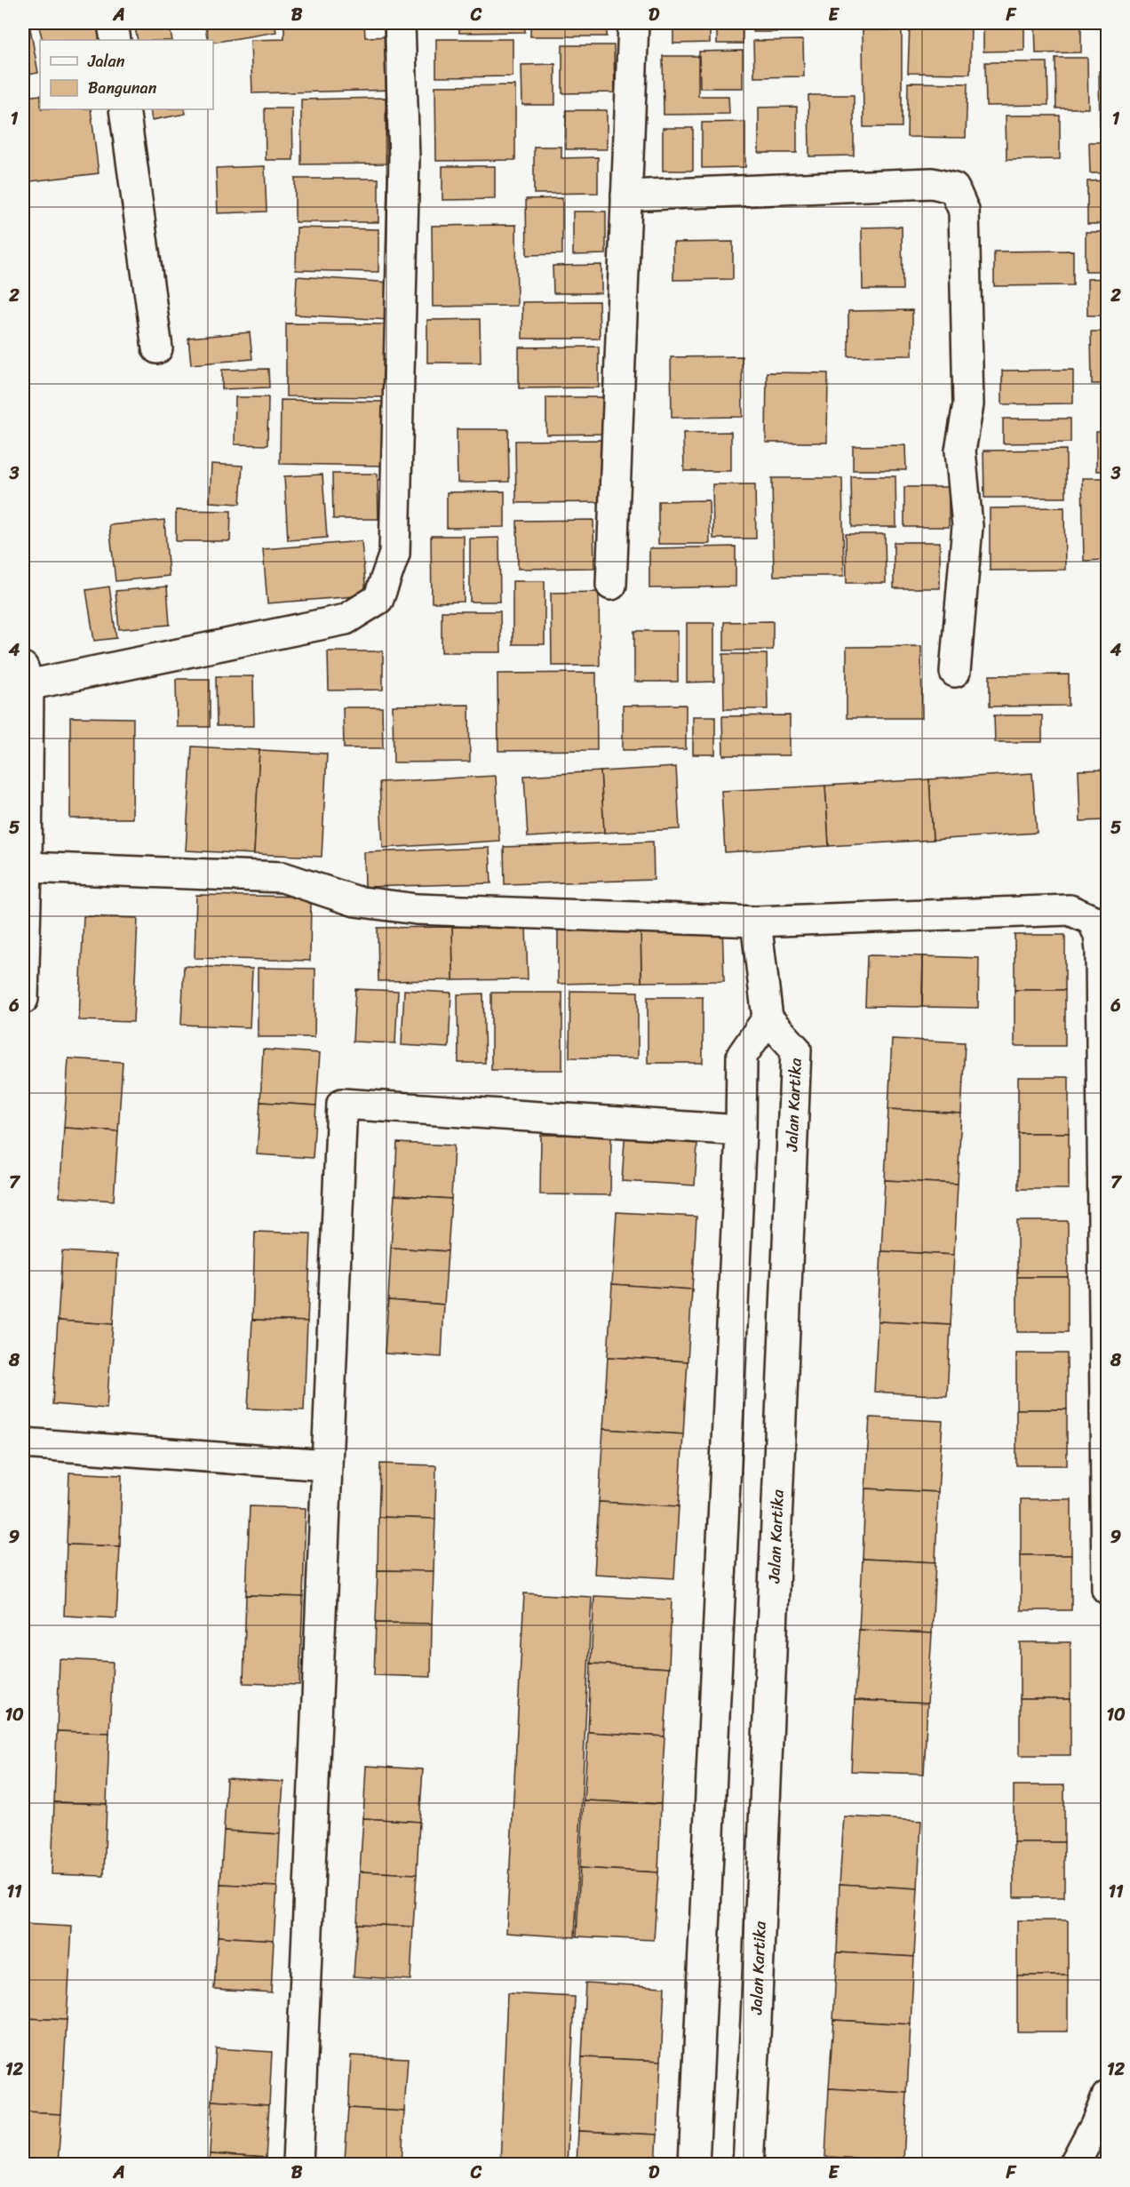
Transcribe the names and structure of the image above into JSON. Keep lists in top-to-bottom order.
{
  "streets": {
    "street": ["Jalan Kartika"]
  },
  "legend": ["Jalan", "Bangunan"],
  "grid": {
    "columns": [
      "A",
      "B",
      "C",
      "D",
      "E",
      "F"
    ],
    "rows": [
      "1",
      "2",
      "3",
      "4",
      "5",
      "6",
      "7",
      "8",
      "9",
      "10",
      "11",
      "12"
    ]
  }
}
